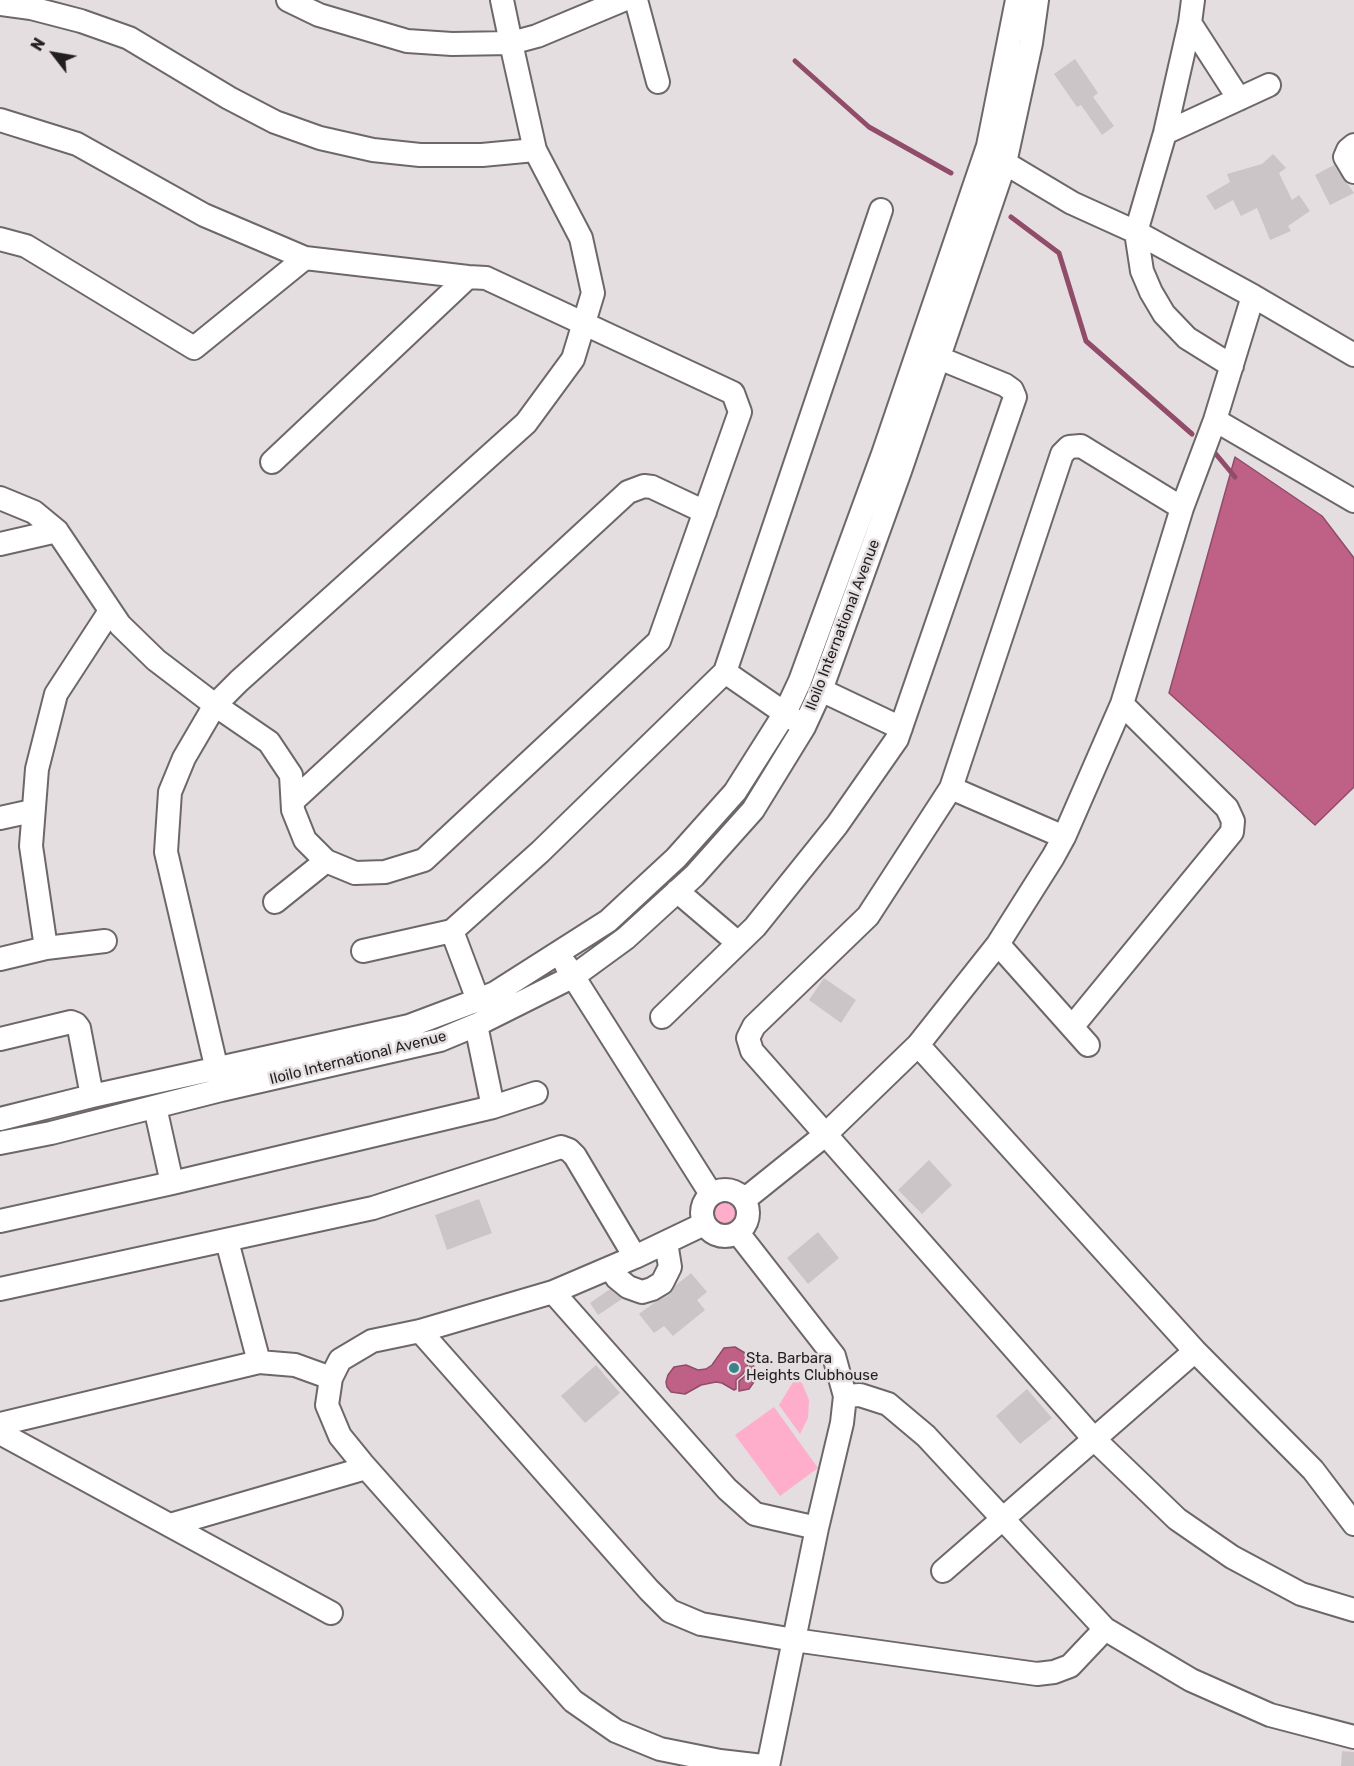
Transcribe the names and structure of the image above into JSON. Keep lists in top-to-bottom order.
{
  "streets": {
    "street": ["Iloilo International Avenue"]
  },
  "places": ["Sta. Barbara Heights Clubhouse"],
  "north": "top left"
}
